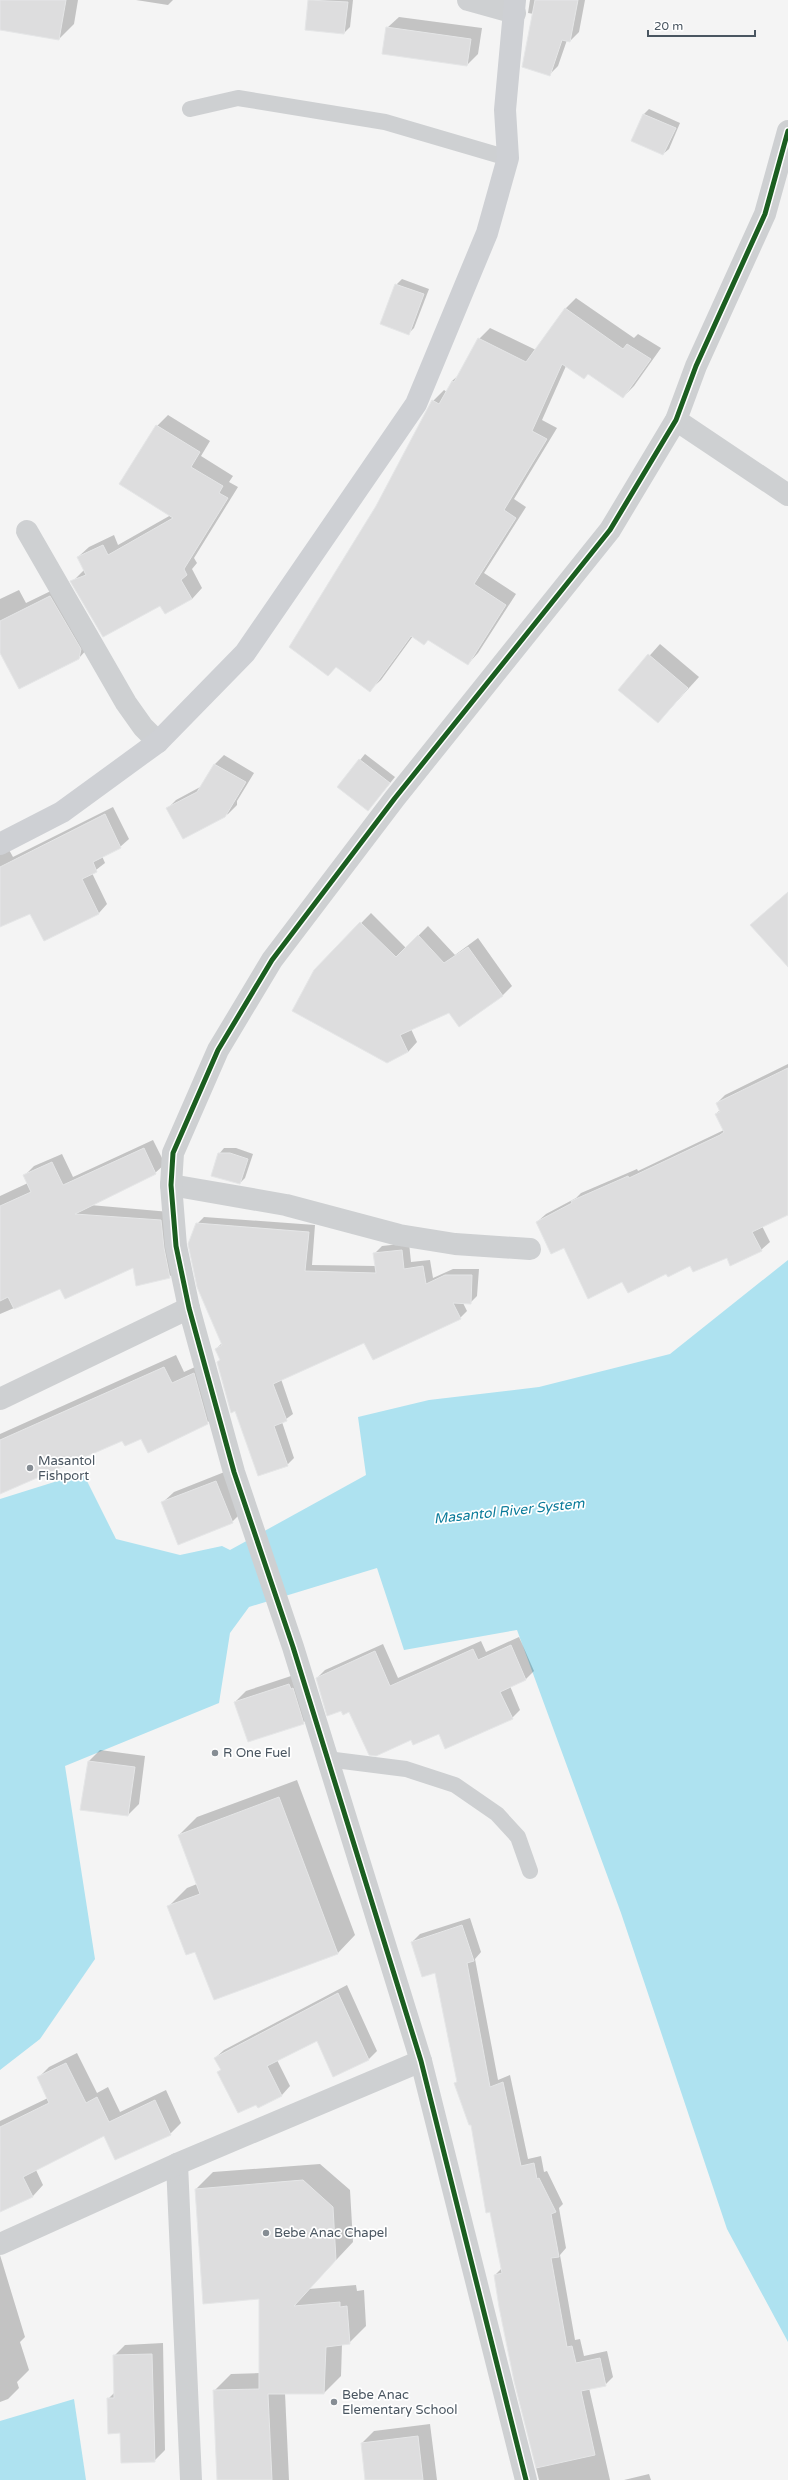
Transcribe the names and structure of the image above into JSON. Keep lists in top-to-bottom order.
{
  "water": ["Masantol River System"],
  "places": [
    "Masantol Fishport",
    "R One Fuel",
    "Bebe Anac Chapel",
    "Bebe Anac Elementary School"
  ],
  "scale_bar": "20 m"
}
